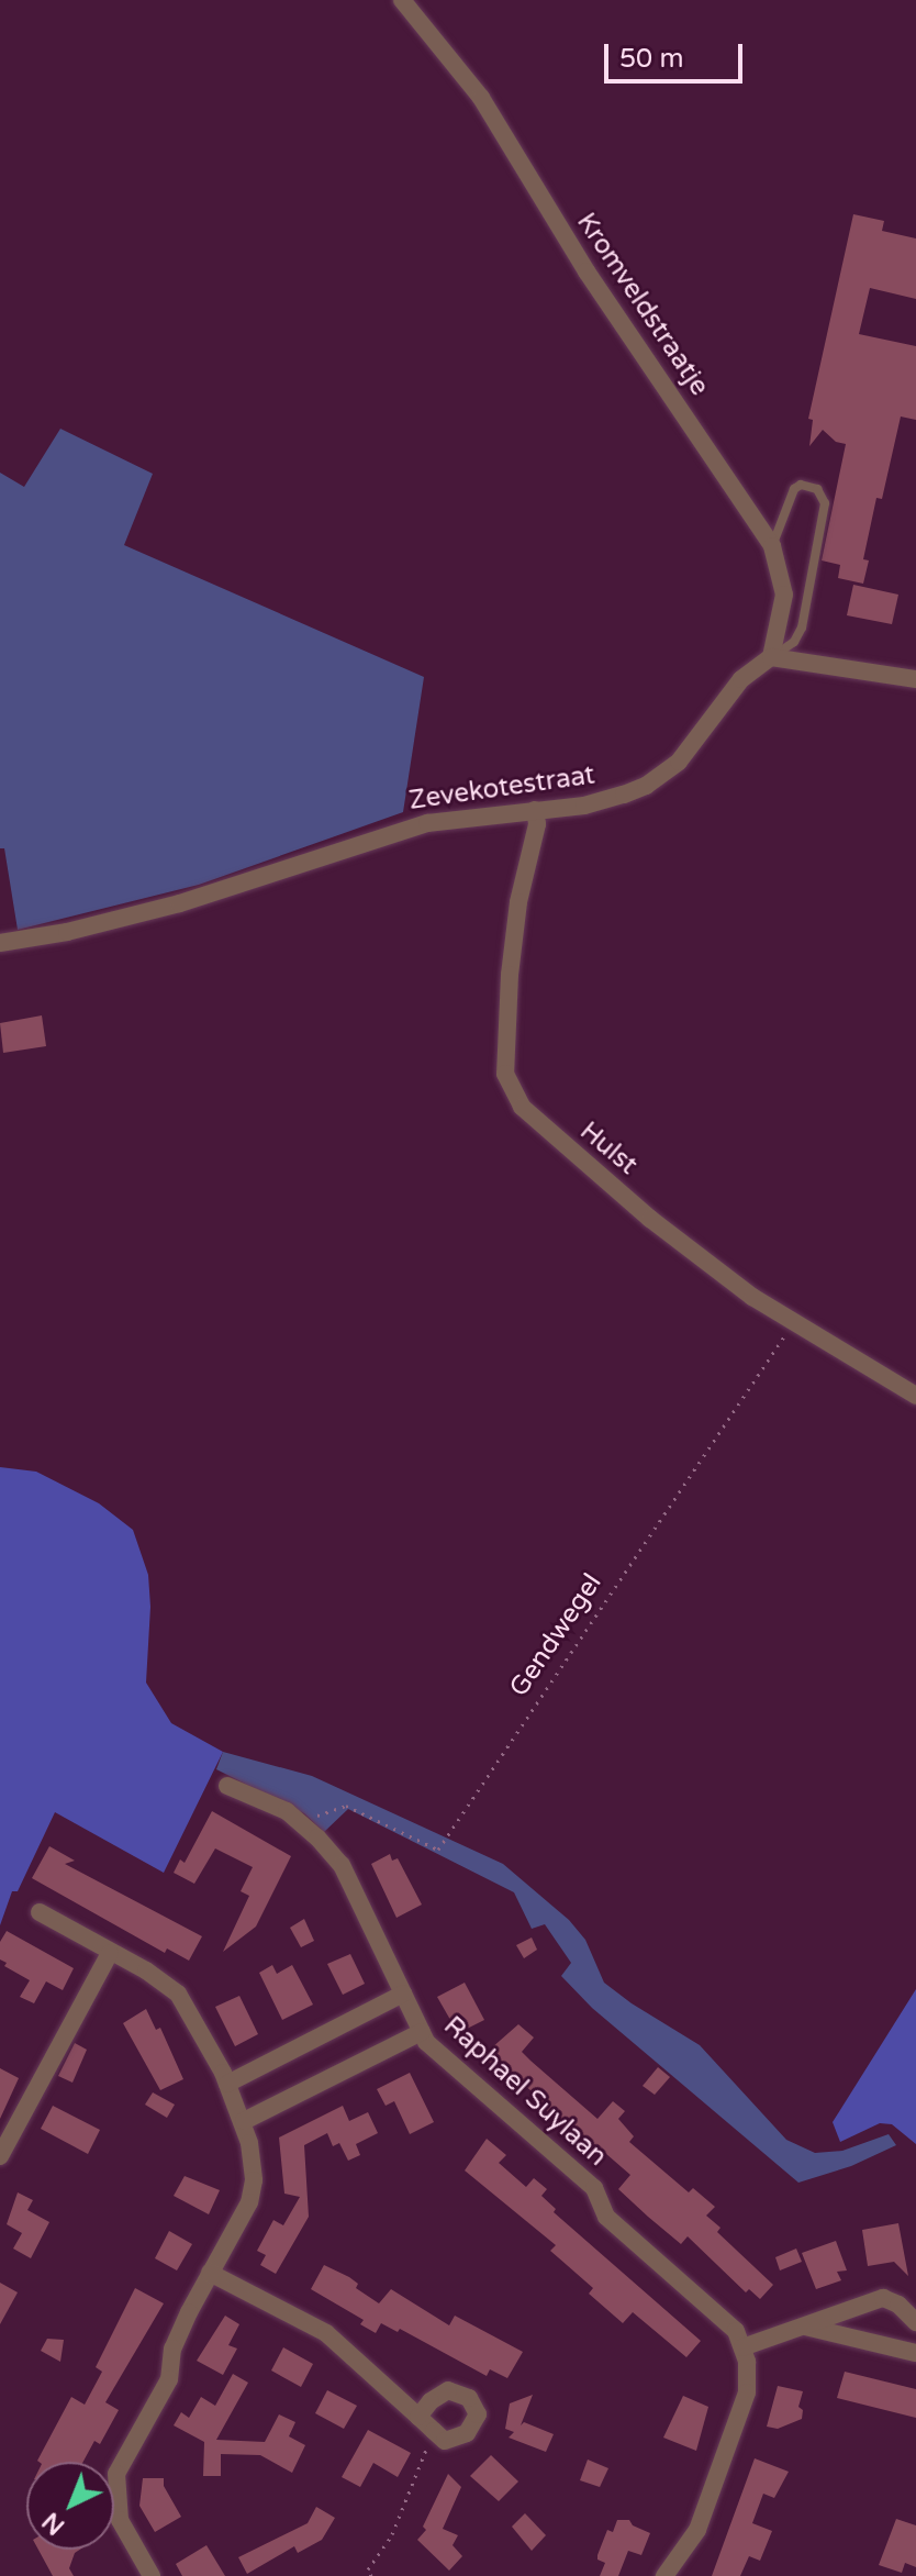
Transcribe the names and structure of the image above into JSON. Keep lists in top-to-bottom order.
{
  "streets": {
    "street": [
      "Kromveldstraatje",
      "Zevekotestraat",
      "Hulst",
      "Raphael Suylaan"
    ],
    "path": ["Gendwegel"]
  },
  "crossings": [
    ["Kromveldstraatje", "Zevekotestraat"],
    ["Zevekotestraat", "Hulst"],
    ["Hulst", "Gendwegel"],
    ["Gendwegel", "Raphael Suylaan"]
  ],
  "scale_bar": "50 m",
  "north": "bottom left"
}
